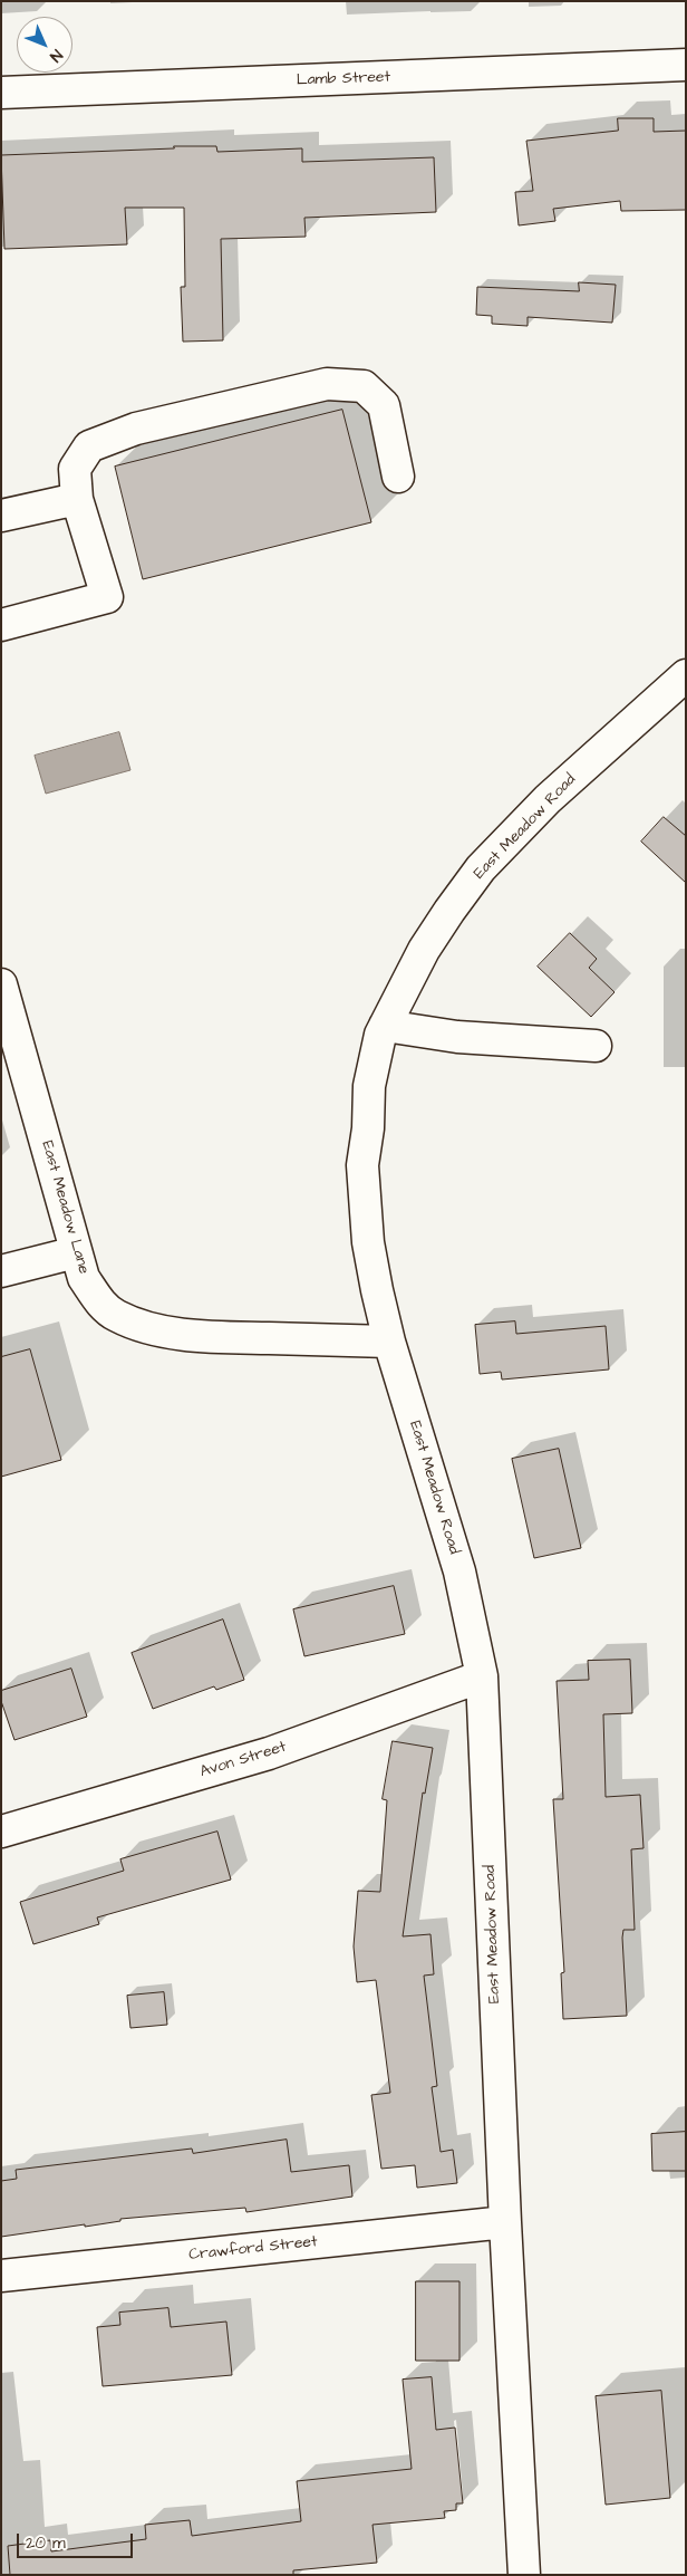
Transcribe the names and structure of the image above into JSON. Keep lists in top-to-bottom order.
{
  "streets": {
    "street": [
      "Lamb Street",
      "East Meadow Road",
      "East Meadow Lane",
      "Avon Street",
      "Crawford Street"
    ]
  },
  "crossings": [
    ["East Meadow Road", "East Meadow Lane"],
    ["East Meadow Road", "Avon Street"],
    ["East Meadow Road", "Crawford Street"]
  ],
  "scale_bar": "20 m",
  "north": "bottom right"
}
